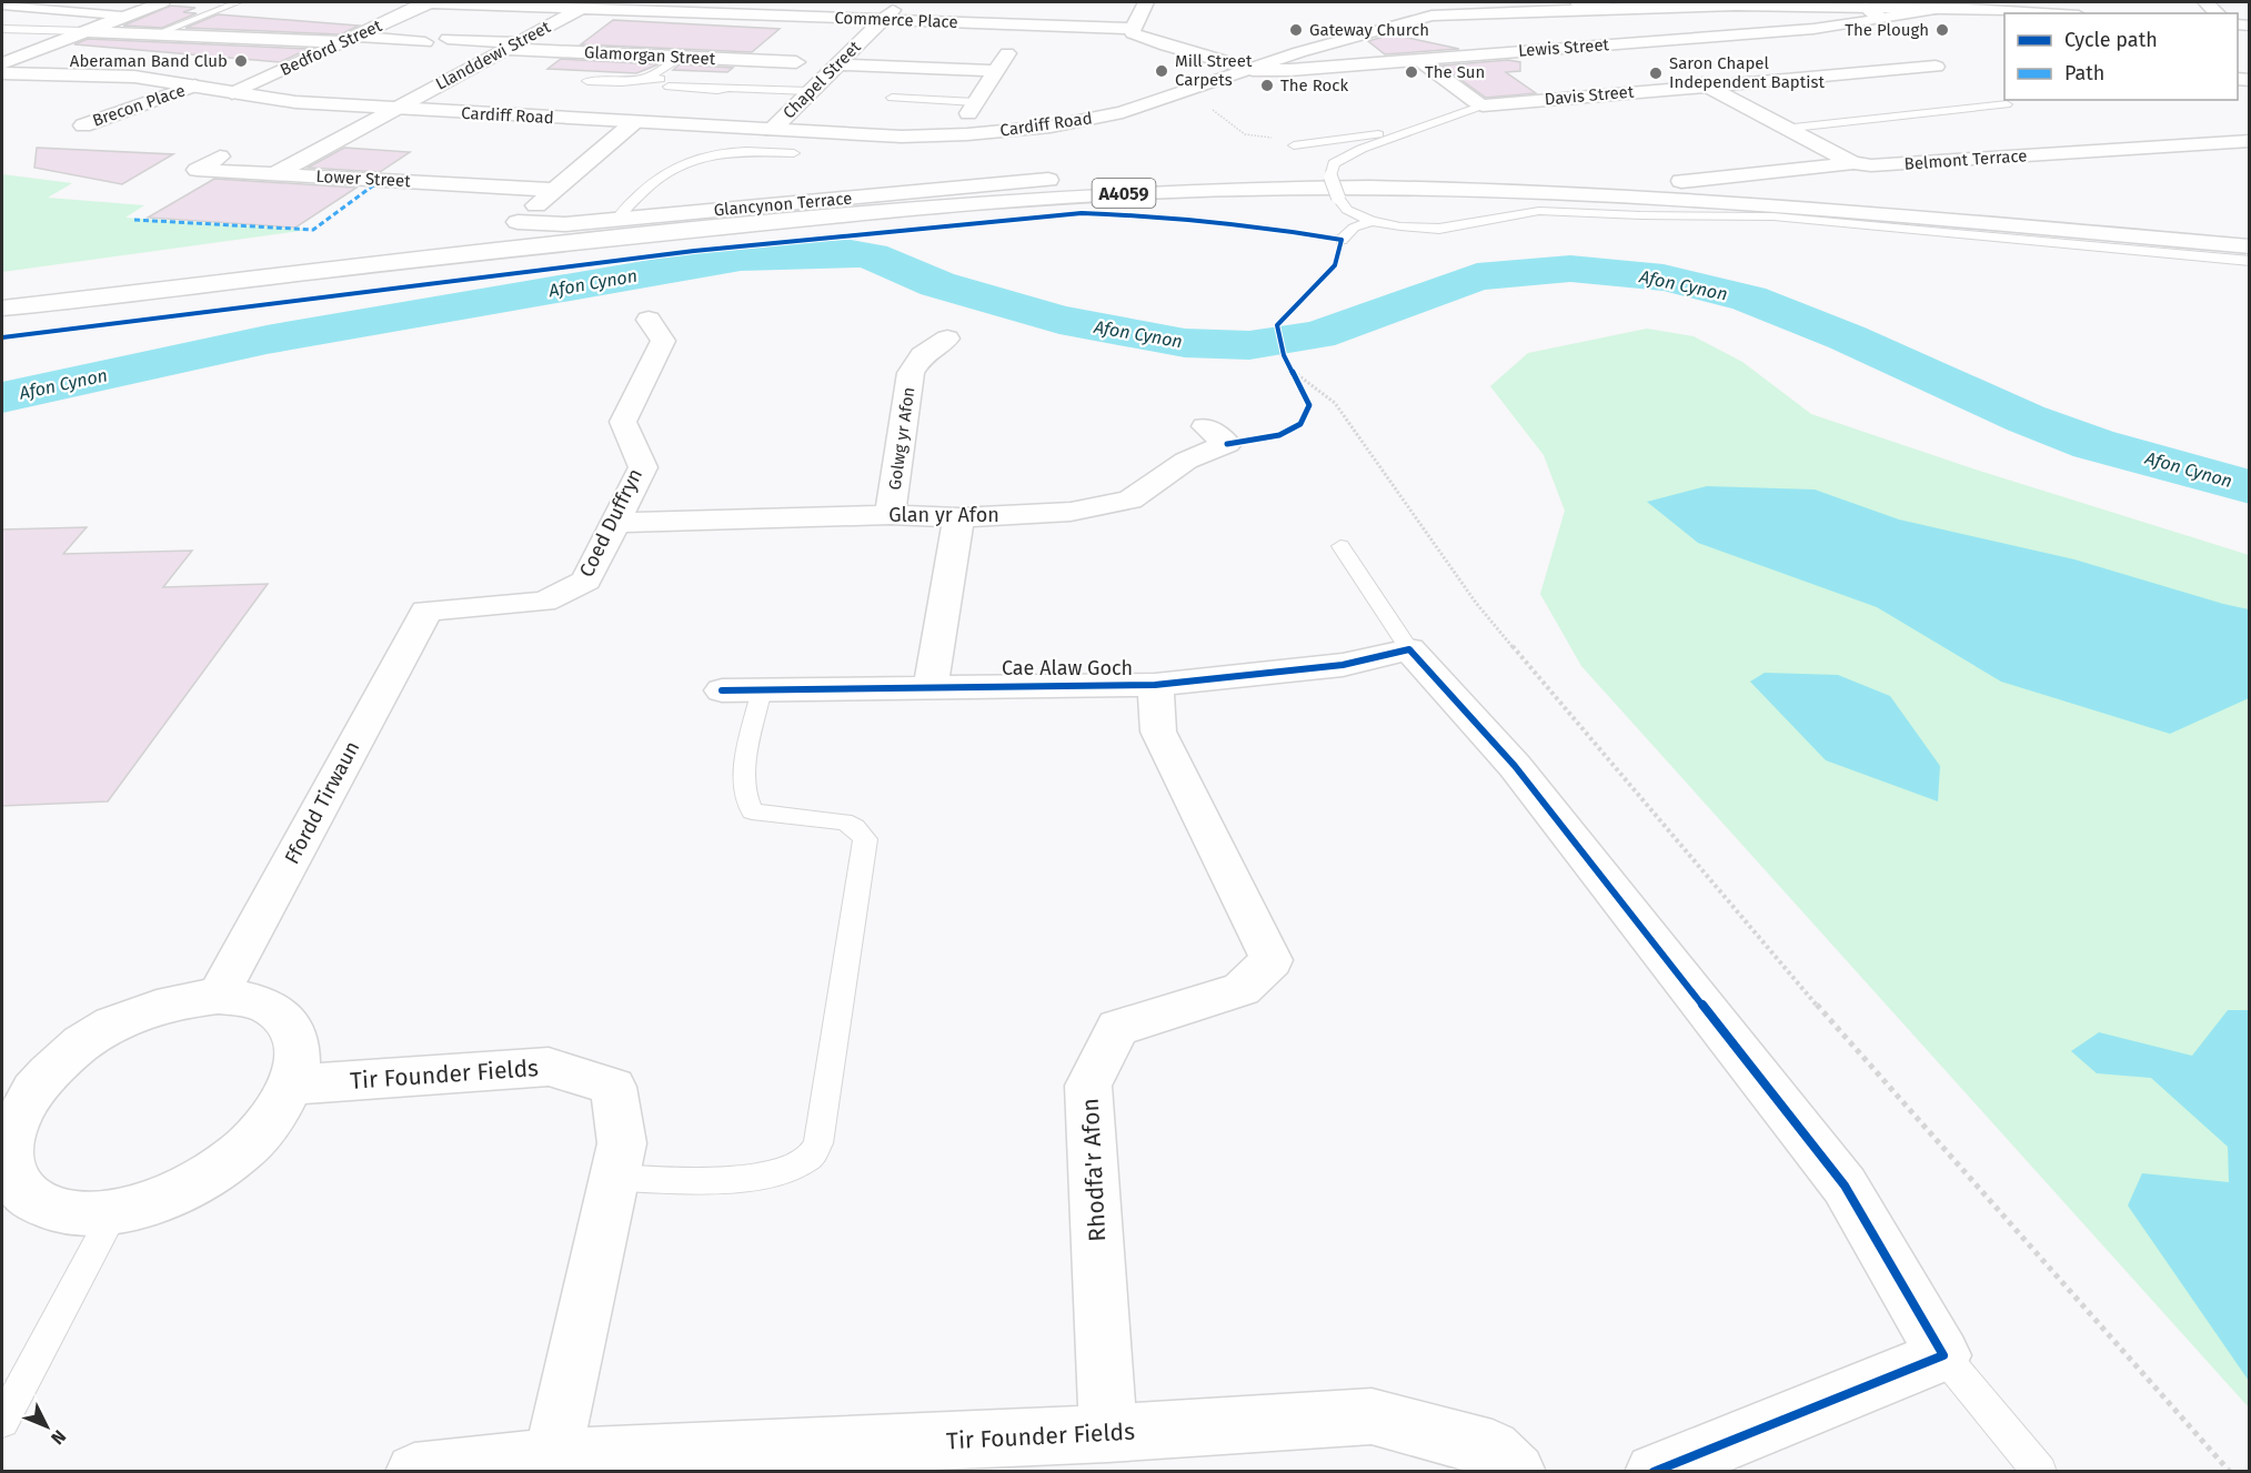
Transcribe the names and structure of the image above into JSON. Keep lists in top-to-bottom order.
{
  "streets": {
    "street": [
      "Commerce Place",
      "Bedford Street",
      "Lewis Street",
      "Llanddewi Street",
      "Glamorgan Street",
      "Chapel Street",
      "Davis Street",
      "Brecon Place",
      "Cardiff Road",
      "Belmont Terrace",
      "Lower Street",
      "A4059",
      "Glancynon Terrace",
      "Golwg yr Afon",
      "Glan yr Afon",
      "Coed Duffryn",
      "Cae Alaw Goch",
      "Ffordd Tirwaun",
      "Tir Founder Fields",
      "Rhodfa'r Afon"
    ]
  },
  "crossings": [
    ["Commerce Place", "Bedford Street"],
    ["Commerce Place", "Llanddewi Street"],
    ["Commerce Place", "Chapel Street"],
    ["Bedford Street", "Cardiff Road"],
    ["Lewis Street", "Cardiff Road"],
    ["Llanddewi Street", "Glamorgan Street"],
    ["Llanddewi Street", "Cardiff Road"],
    ["Llanddewi Street", "Lower Street"],
    ["Chapel Street", "Cardiff Road"],
    ["Brecon Place", "Cardiff Road"],
    ["Lower Street", "Glancynon Terrace"],
    ["Golwg yr Afon", "Glan yr Afon"],
    ["Glan yr Afon", "Coed Duffryn"],
    ["Coed Duffryn", "Ffordd Tirwaun"],
    ["Cae Alaw Goch", "Rhodfa'r Afon"],
    ["Tir Founder Fields", "Rhodfa'r Afon"]
  ],
  "water": ["Afon Cynon"],
  "places": [
    "Gateway Church",
    "The Plough",
    "Aberaman Band Club",
    "Mill Street Carpets",
    "The Sun",
    "Saron Chapel Independent Baptist",
    "The Rock"
  ],
  "legend": ["Cycle path", "Path"],
  "north": "bottom right"
}
